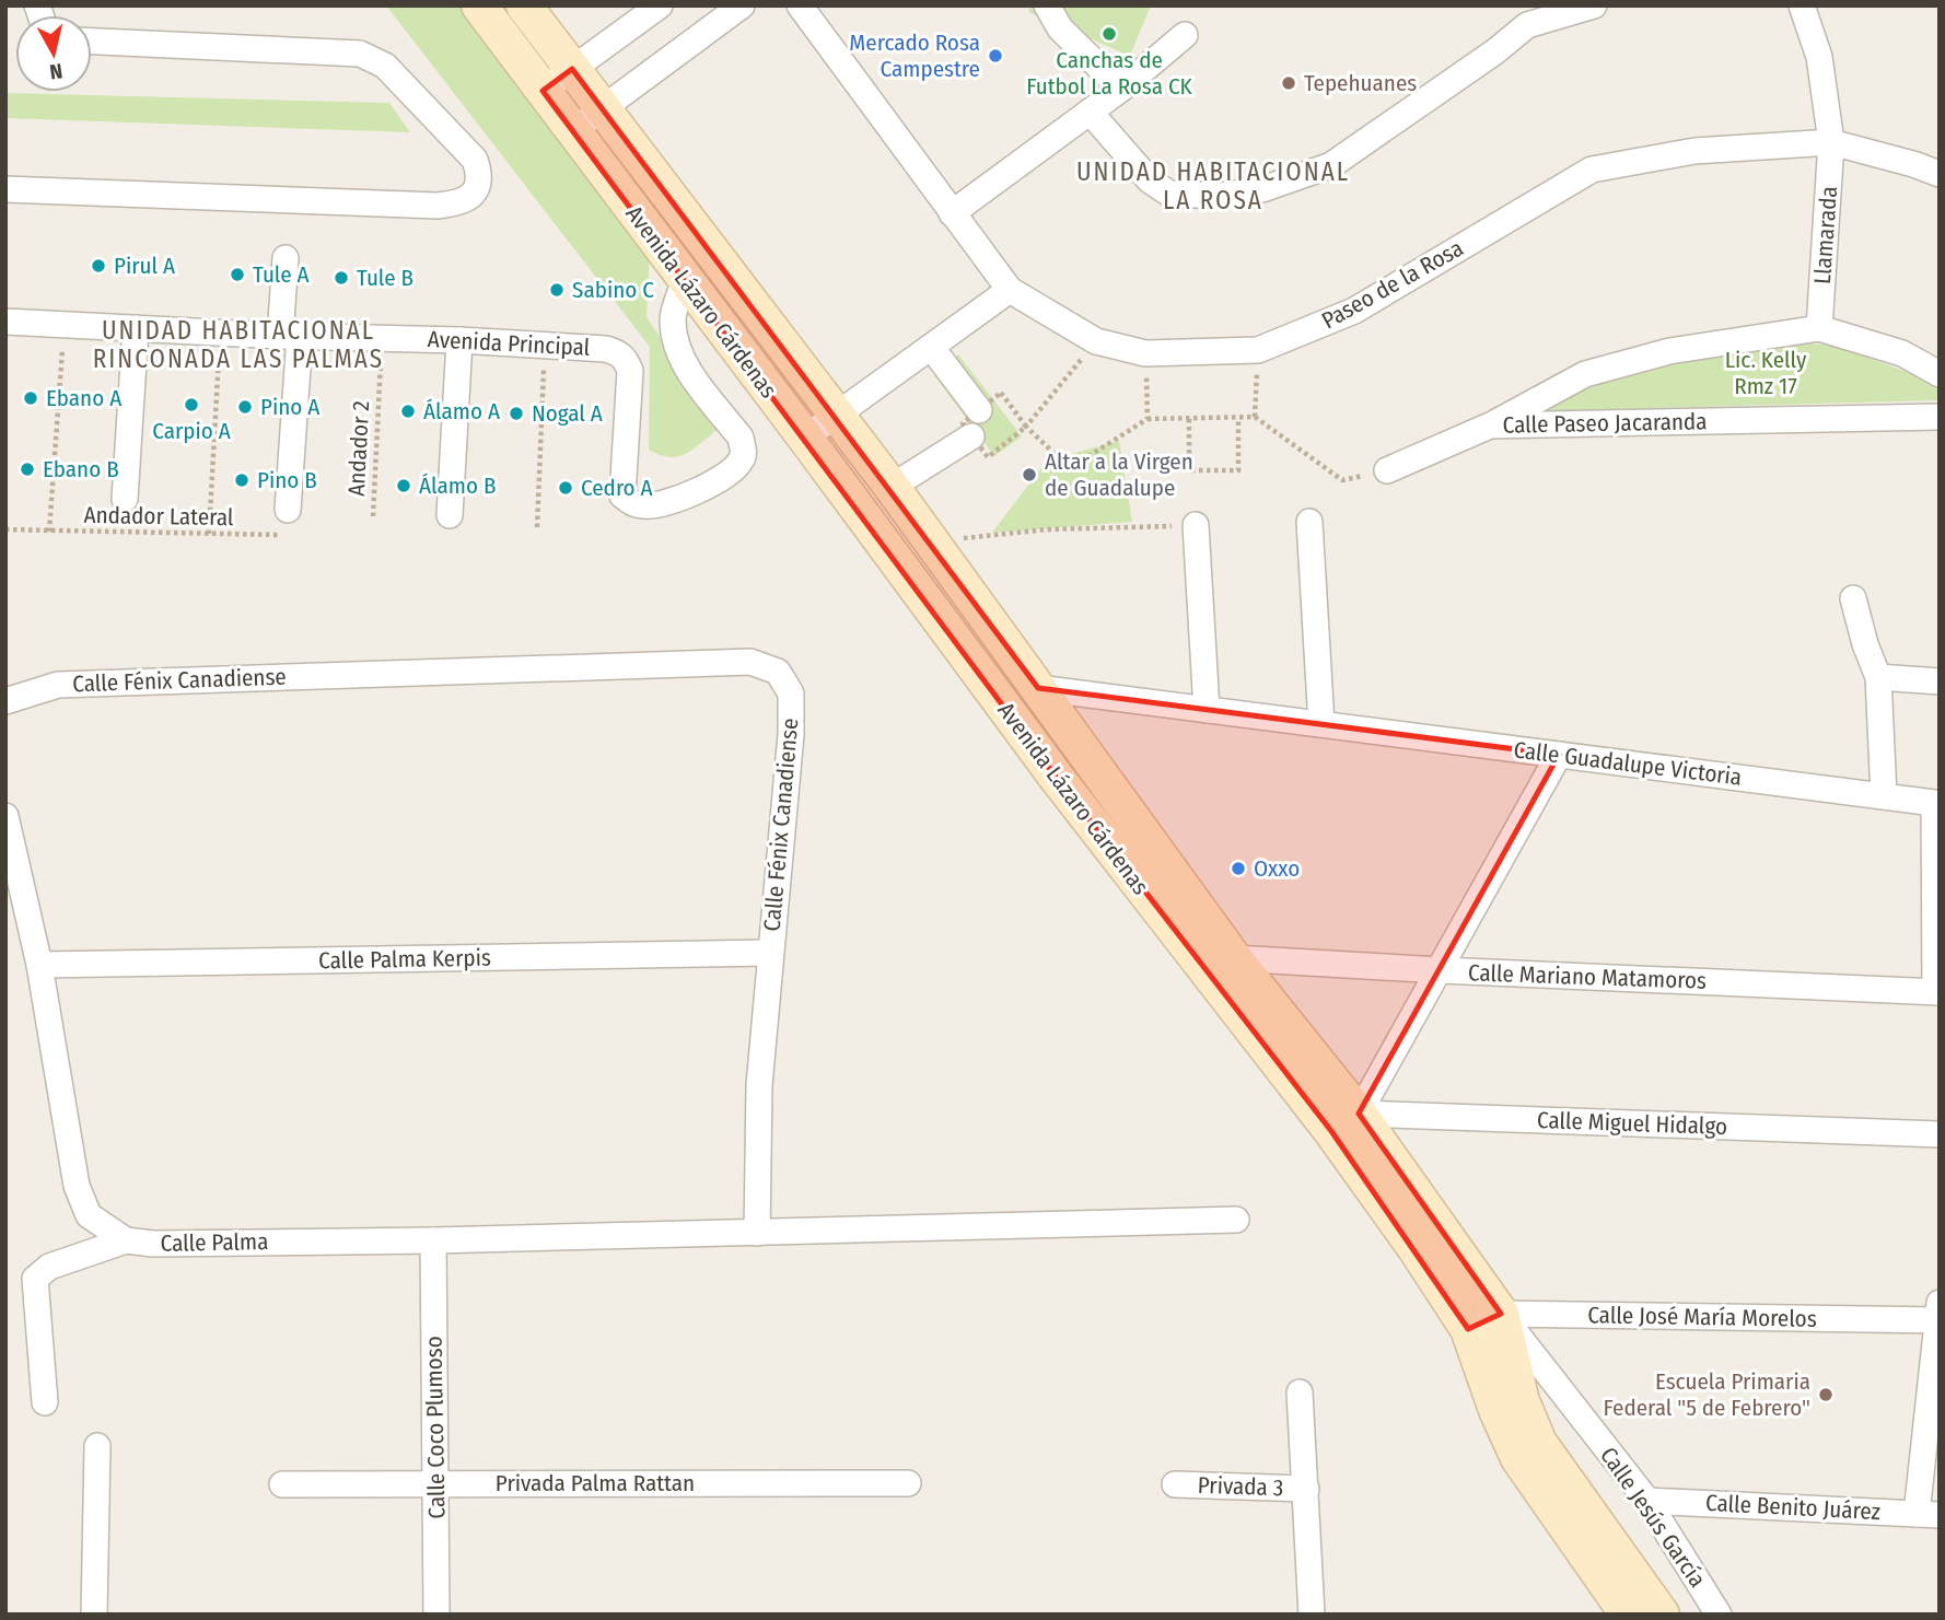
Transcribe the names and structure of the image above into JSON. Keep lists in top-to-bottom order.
{
  "streets": {
    "main road": ["Avenida Lázaro Cárdenas"],
    "street": [
      "Llamarada",
      "Paseo de la Rosa",
      "Avenida Principal",
      "Calle Paseo Jacaranda",
      "Calle Fénix Canadiense",
      "Calle Guadalupe Victoria",
      "Calle Palma Kerpis",
      "Calle Mariano Matamoros",
      "Calle Miguel Hidalgo",
      "Calle Palma",
      "Calle José María Morelos",
      "Calle Coco Plumoso",
      "Privada Palma Rattan",
      "Privada 3",
      "Calle Benito Juárez",
      "Calle Jesús García"
    ],
    "path": ["Andador 2", "Andador Lateral"]
  },
  "crossings": [
    ["Llamarada", "Paseo de la Rosa"],
    ["Avenida Lázaro Cárdenas", "Avenida Principal"],
    ["Avenida Lázaro Cárdenas", "Calle Guadalupe Victoria"],
    ["Avenida Lázaro Cárdenas", "Calle Mariano Matamoros"],
    ["Avenida Lázaro Cárdenas", "Calle Miguel Hidalgo"],
    ["Avenida Lázaro Cárdenas", "Calle José María Morelos"],
    ["Avenida Lázaro Cárdenas", "Calle Jesús García"],
    ["Avenida Principal", "Andador 2"],
    ["Calle Fénix Canadiense", "Calle Palma Kerpis"],
    ["Calle Fénix Canadiense", "Calle Palma"],
    ["Calle Palma Kerpis", "Calle Palma"],
    ["Calle Palma", "Calle Coco Plumoso"],
    ["Calle José María Morelos", "Calle Jesús García"],
    ["Calle Coco Plumoso", "Privada Palma Rattan"],
    ["Calle Benito Juárez", "Calle Jesús García"]
  ],
  "districts": ["UNIDAD HABITACIONAL LA ROSA", "UNIDAD HABITACIONAL RINCONADA LAS PALMAS"],
  "parks": ["Lic. Kelly Rmz 17"],
  "places": [
    "Canchas de Futbol La Rosa CK",
    "Mercado Rosa Campestre",
    "Tepehuanes",
    "Pirul A",
    "Tule A",
    "Tule B",
    "Sabino C",
    "Ebano A",
    "Carpio A",
    "Pino A",
    "Álamo A",
    "Nogal A",
    "Ebano B",
    "Altar a la Virgen de Guadalupe",
    "Pino B",
    "Álamo B",
    "Cedro A",
    "Oxxo",
    "Escuela Primaria Federal \"5 de Febrero\""
  ],
  "north": "bottom"
}
